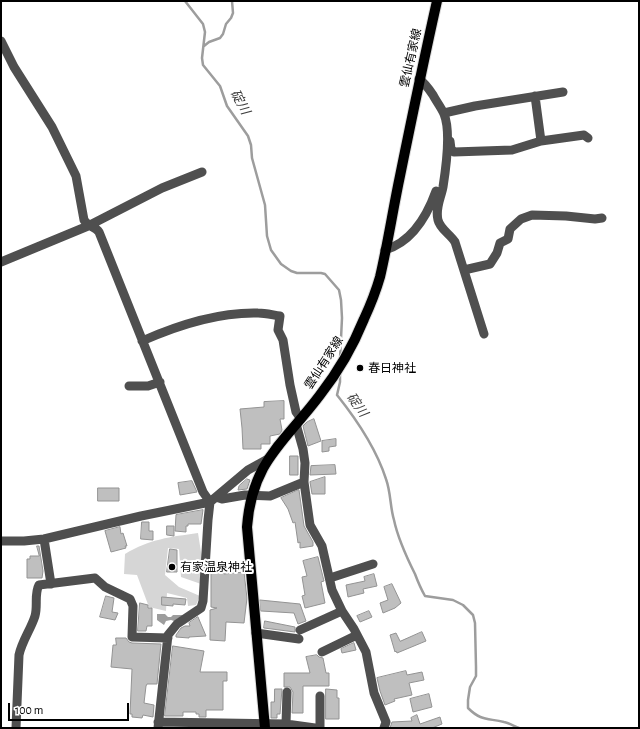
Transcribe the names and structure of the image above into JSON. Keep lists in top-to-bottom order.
{
  "streets": {
    "main road": ["雲仙有家線"]
  },
  "water": ["碇川"],
  "places": ["春日神社", "有家温泉神社"],
  "scale_bar": "100 m"
}
